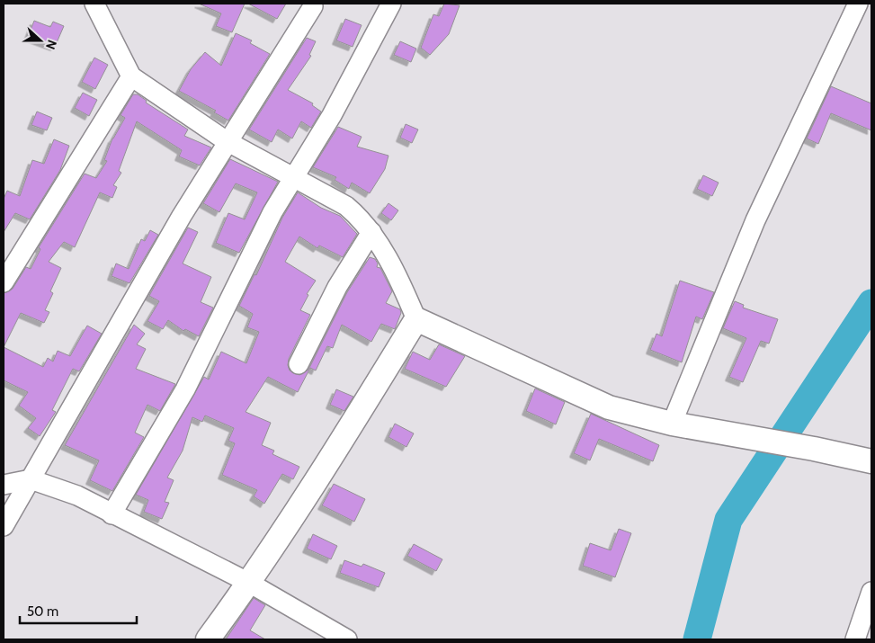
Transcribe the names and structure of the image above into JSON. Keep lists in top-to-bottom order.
{
  "scale_bar": "50 m",
  "north": "right"
}
